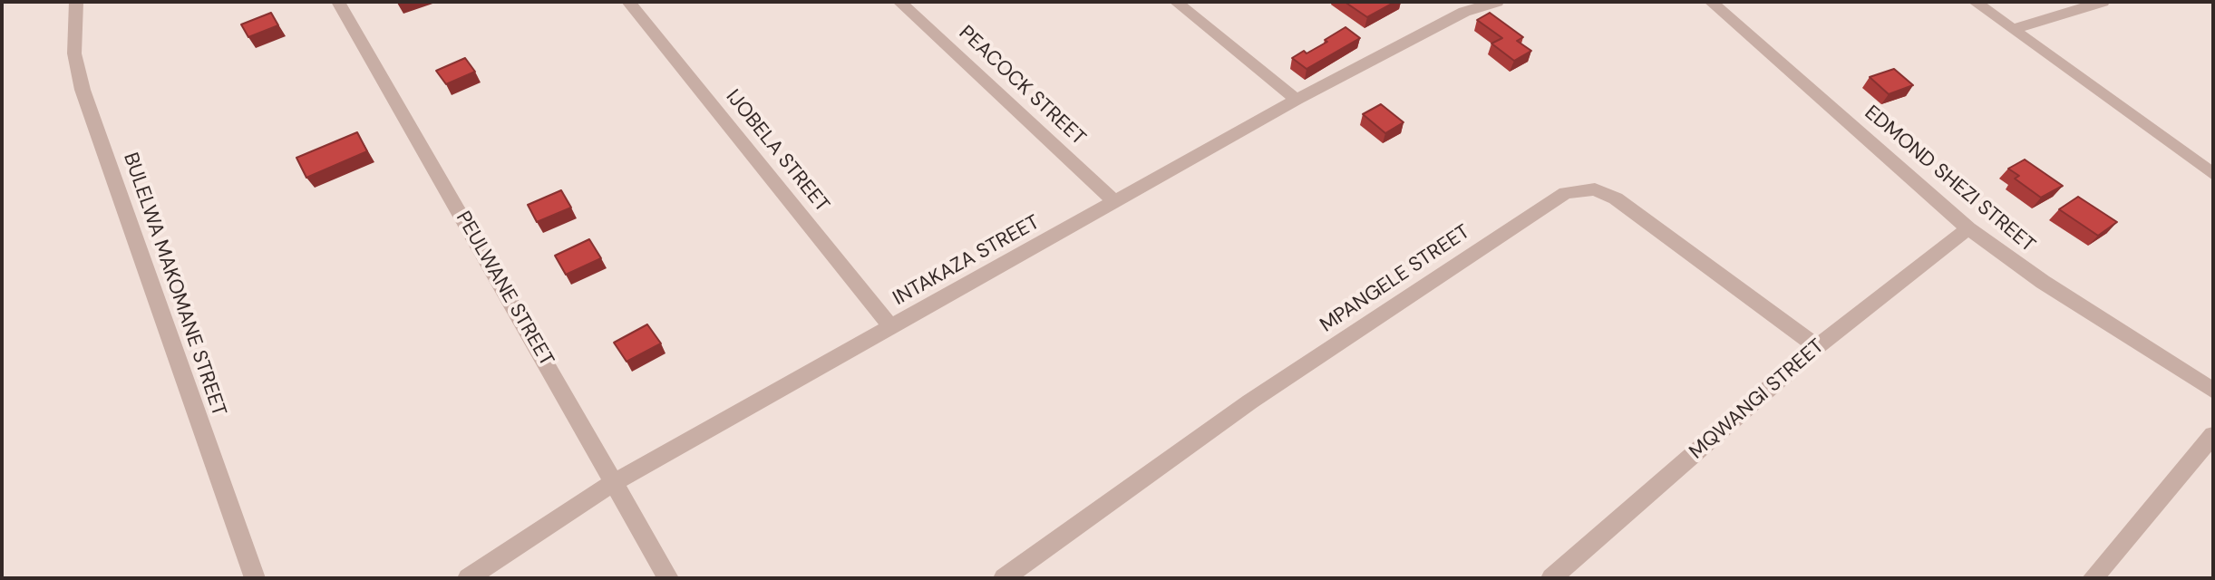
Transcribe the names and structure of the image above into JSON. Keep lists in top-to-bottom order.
{
  "streets": {
    "street": [
      "PEACOCK STREET",
      "IJOBELA STREET",
      "EDMOND SHEZI STREET",
      "INTAKAZA STREET",
      "MPANGELE STREET",
      "BULELWA MAKOMANE STREET",
      "PEULWANE STREET",
      "MQWANGI STREET"
    ]
  },
  "crossings": [
    ["PEACOCK STREET", "INTAKAZA STREET"],
    ["IJOBELA STREET", "INTAKAZA STREET"],
    ["EDMOND SHEZI STREET", "MQWANGI STREET"],
    ["INTAKAZA STREET", "PEULWANE STREET"],
    ["MPANGELE STREET", "MQWANGI STREET"]
  ]
}
